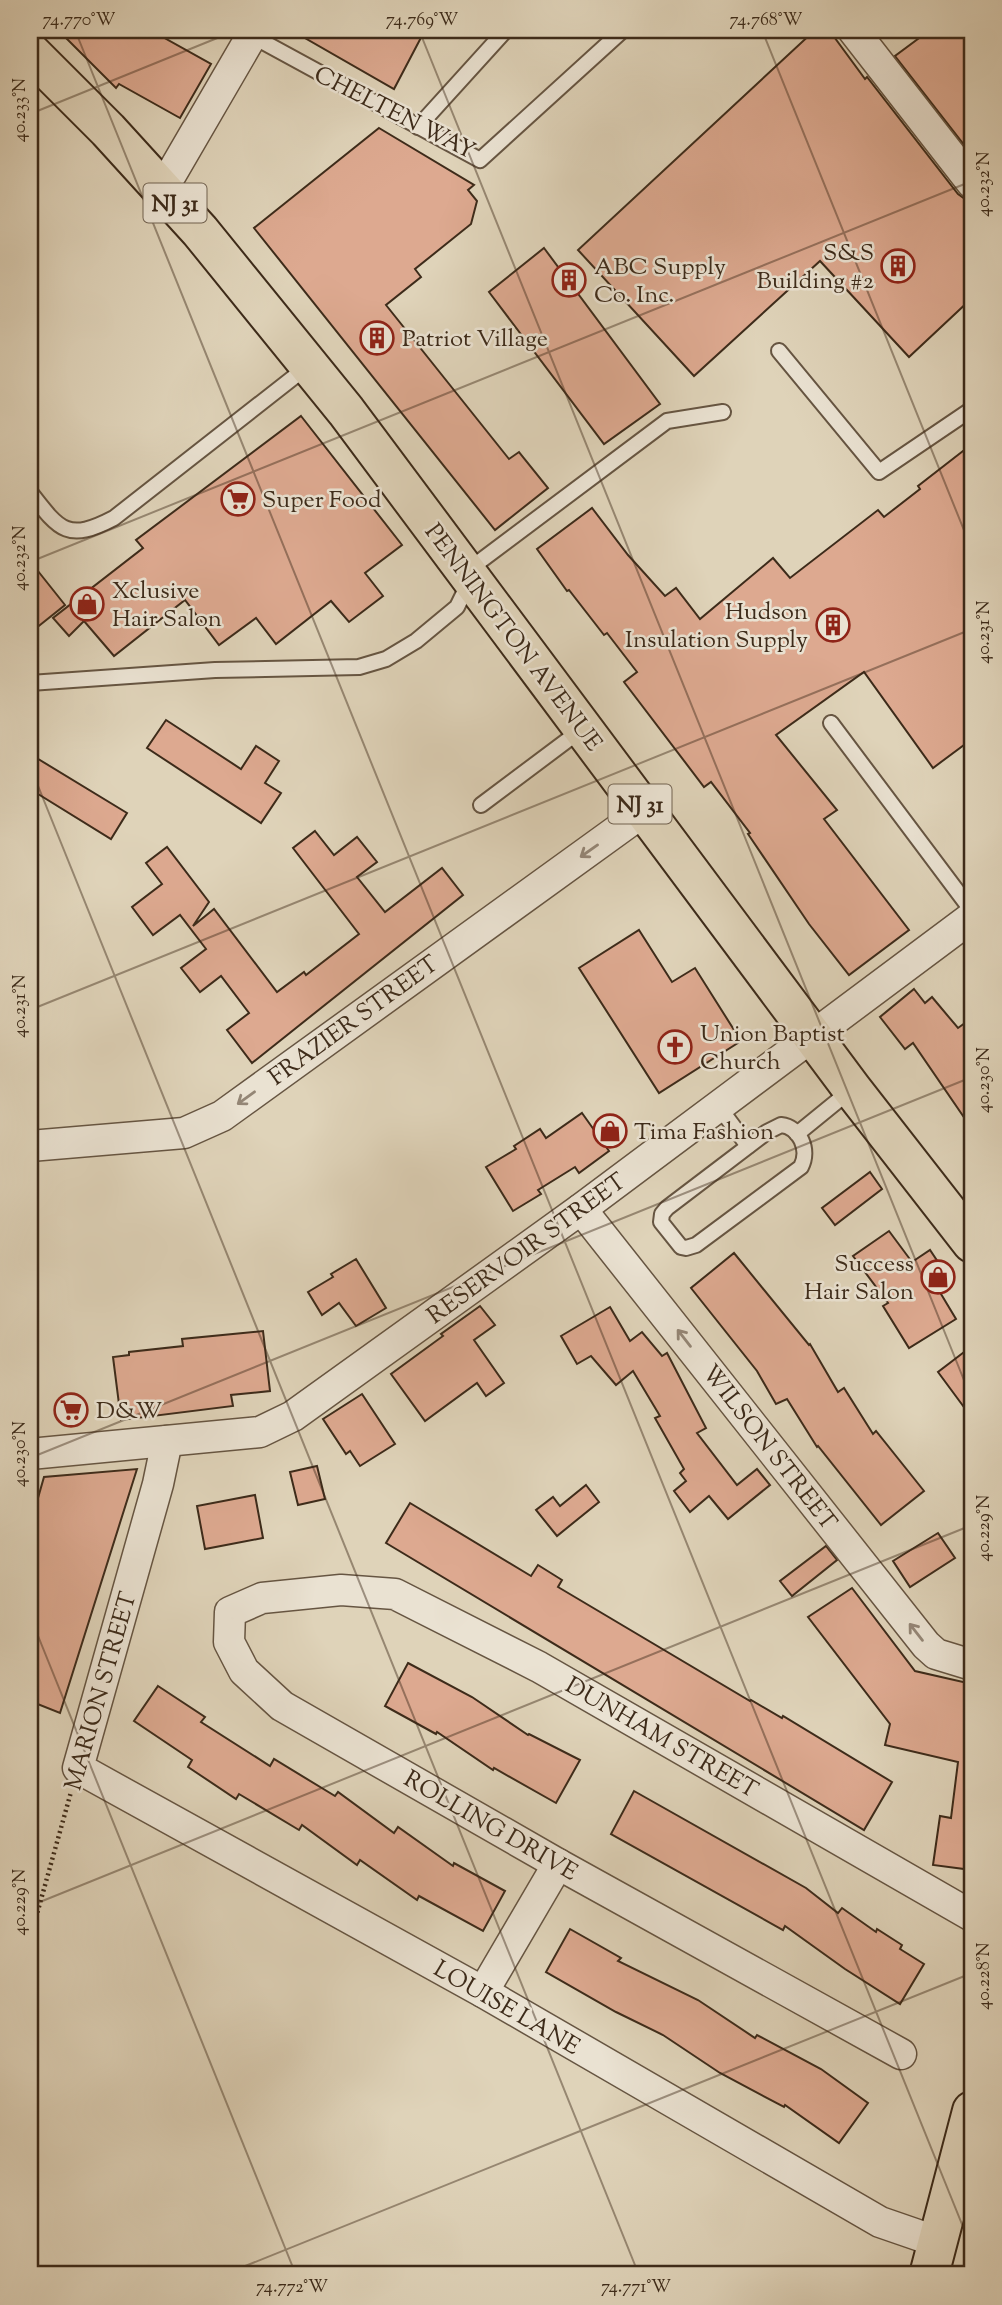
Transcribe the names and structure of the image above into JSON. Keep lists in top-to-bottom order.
{
  "streets": {
    "main road": ["NJ 31", "PENNINGTON AVENUE"],
    "street": [
      "CHELTEN WAY",
      "FRAZIER STREET",
      "RESERVOIR STREET",
      "WILSON STREET",
      "MARION STREET",
      "DUNHAM STREET",
      "ROLLING DRIVE",
      "LOUISE LANE"
    ]
  },
  "crossings": [
    ["CHELTEN WAY", "PENNINGTON AVENUE"],
    ["PENNINGTON AVENUE", "FRAZIER STREET"],
    ["PENNINGTON AVENUE", "RESERVOIR STREET"],
    ["RESERVOIR STREET", "WILSON STREET"],
    ["RESERVOIR STREET", "MARION STREET"],
    ["MARION STREET", "LOUISE LANE"],
    ["DUNHAM STREET", "ROLLING DRIVE"]
  ],
  "one_way": ["FRAZIER STREET", "WILSON STREET"],
  "places": {
    "building": [
      "S&S Building #2",
      "ABC Supply Co. Inc.",
      "Patriot Village",
      "Hudson Insulation Supply"
    ],
    "supermarket": ["Super Food", "D&W"],
    "shop": ["Xclusive Hair Salon", "Tima Fashion", "Success Hair Salon"],
    "church": ["Union Baptist Church"]
  },
  "coordinates": [
    "74.770°W",
    "74.769°W",
    "74.768°W",
    "40.233°N",
    "40.232°N",
    "40.231°N",
    "40.230°N",
    "40.229°N",
    "40.228°N",
    "74.772°W",
    "74.771°W"
  ]
}
